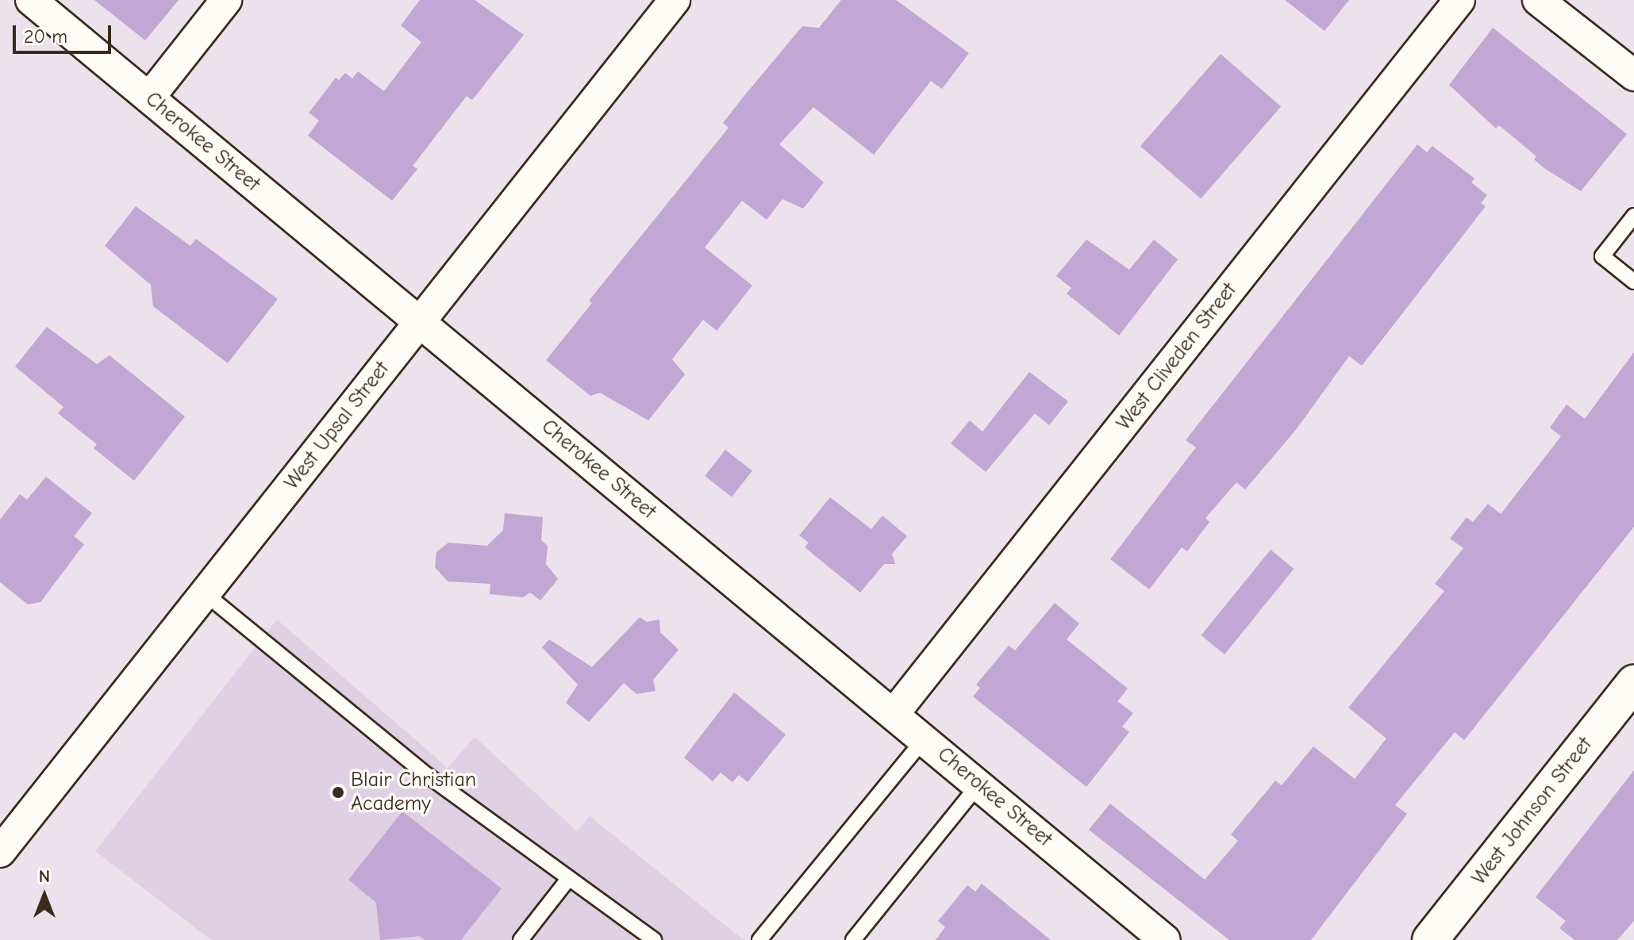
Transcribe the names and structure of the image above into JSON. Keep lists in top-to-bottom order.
{
  "streets": {
    "street": [
      "Cherokee Street",
      "West Cliveden Street",
      "West Upsal Street",
      "West Johnson Street"
    ]
  },
  "crossings": [
    ["Cherokee Street", "West Cliveden Street"],
    ["Cherokee Street", "West Upsal Street"]
  ],
  "places": ["Blair Christian Academy"],
  "scale_bar": "20 m",
  "north": "top"
}
